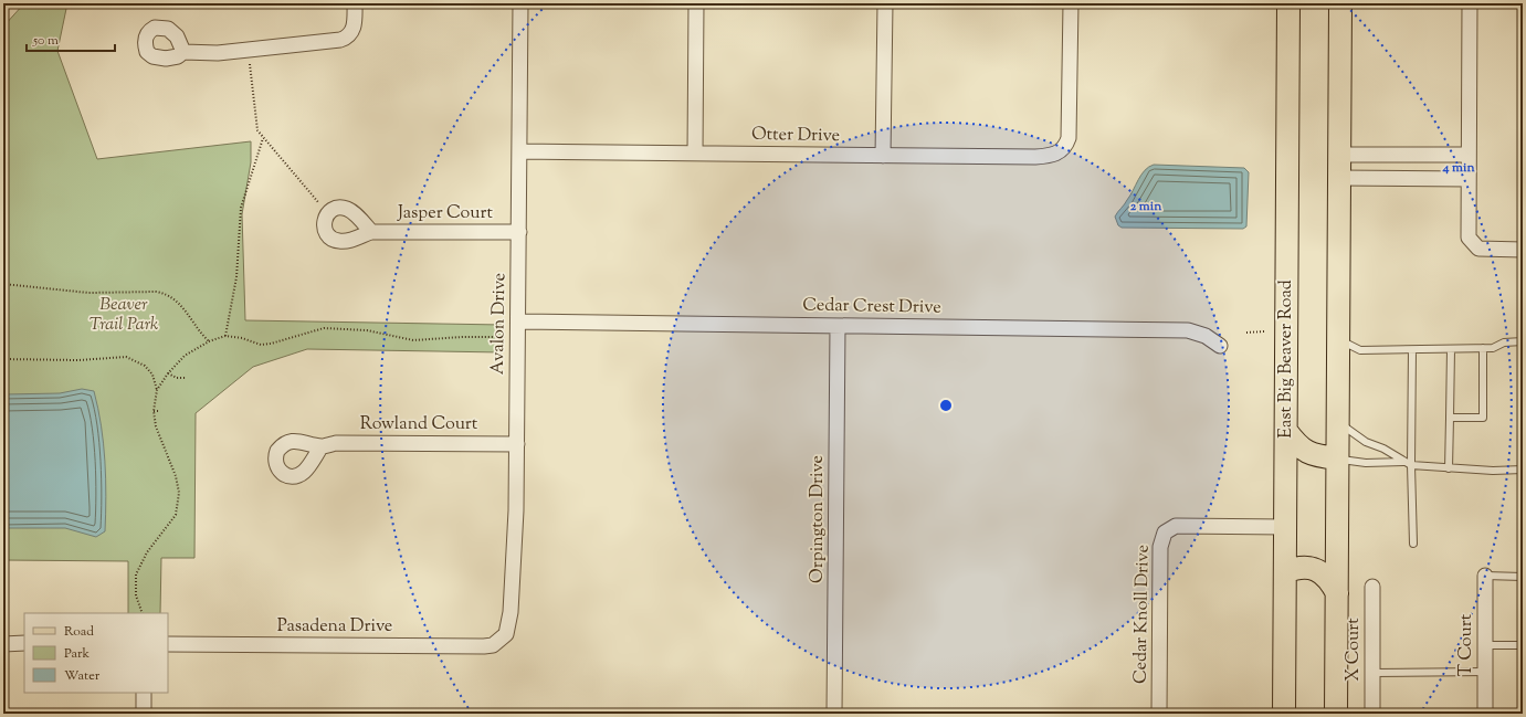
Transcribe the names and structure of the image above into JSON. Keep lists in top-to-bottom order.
{
  "streets": {
    "main road": ["East Big Beaver Road"],
    "street": [
      "Otter Drive",
      "Jasper Court",
      "Cedar Crest Drive",
      "Avalon Drive",
      "Rowland Court",
      "Orpington Drive",
      "Cedar Knoll Drive",
      "Pasadena Drive",
      "T Court",
      "X Court"
    ]
  },
  "crossings": [
    ["Otter Drive", "Avalon Drive"],
    ["Jasper Court", "Avalon Drive"],
    ["Cedar Crest Drive", "Avalon Drive"],
    ["Cedar Crest Drive", "Orpington Drive"],
    ["Avalon Drive", "Rowland Court"],
    ["Avalon Drive", "Pasadena Drive"],
    ["East Big Beaver Road", "Cedar Knoll Drive"]
  ],
  "parks": ["Beaver Trail Park"],
  "legend": ["Road", "Park", "Water"],
  "scale_bar": "50 m",
  "rings": ["4 min", "2 min"]
}
